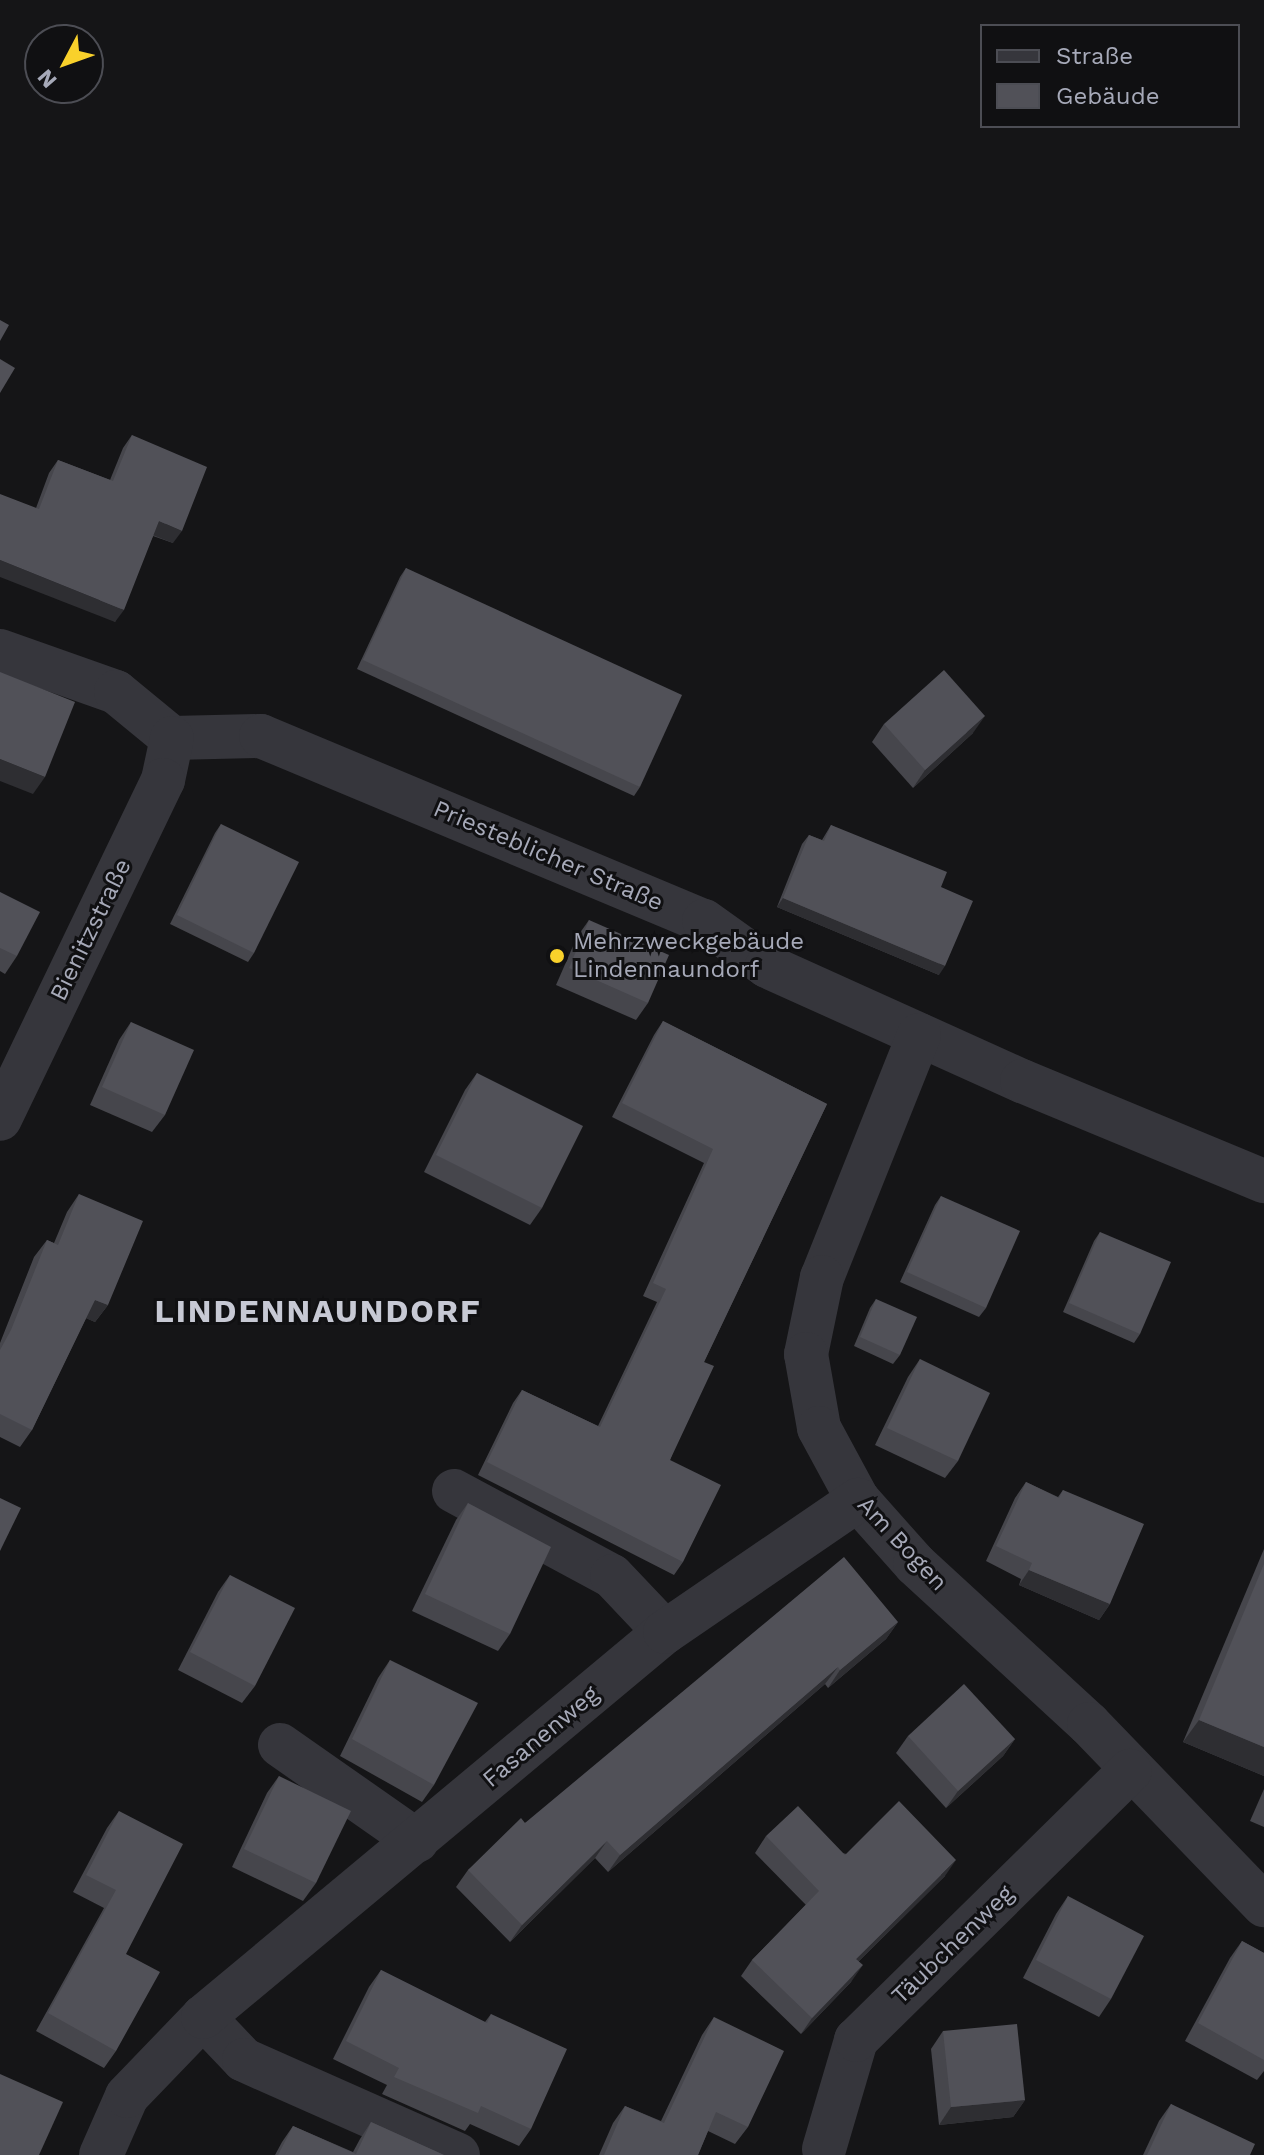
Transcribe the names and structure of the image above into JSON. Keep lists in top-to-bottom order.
{
  "streets": {
    "street": [
      "Priesteblicher Straße",
      "Bienitzstraße",
      "Am Bogen",
      "Fasanenweg",
      "Täubchenweg"
    ]
  },
  "crossings": [
    ["Priesteblicher Straße", "Bienitzstraße"],
    ["Priesteblicher Straße", "Am Bogen"],
    ["Am Bogen", "Fasanenweg"],
    ["Am Bogen", "Täubchenweg"]
  ],
  "districts": ["LINDENNAUNDORF"],
  "places": ["Mehrzweckgebäude Lindennaundorf"],
  "legend": ["Straße", "Gebäude"],
  "north": "bottom left"
}
